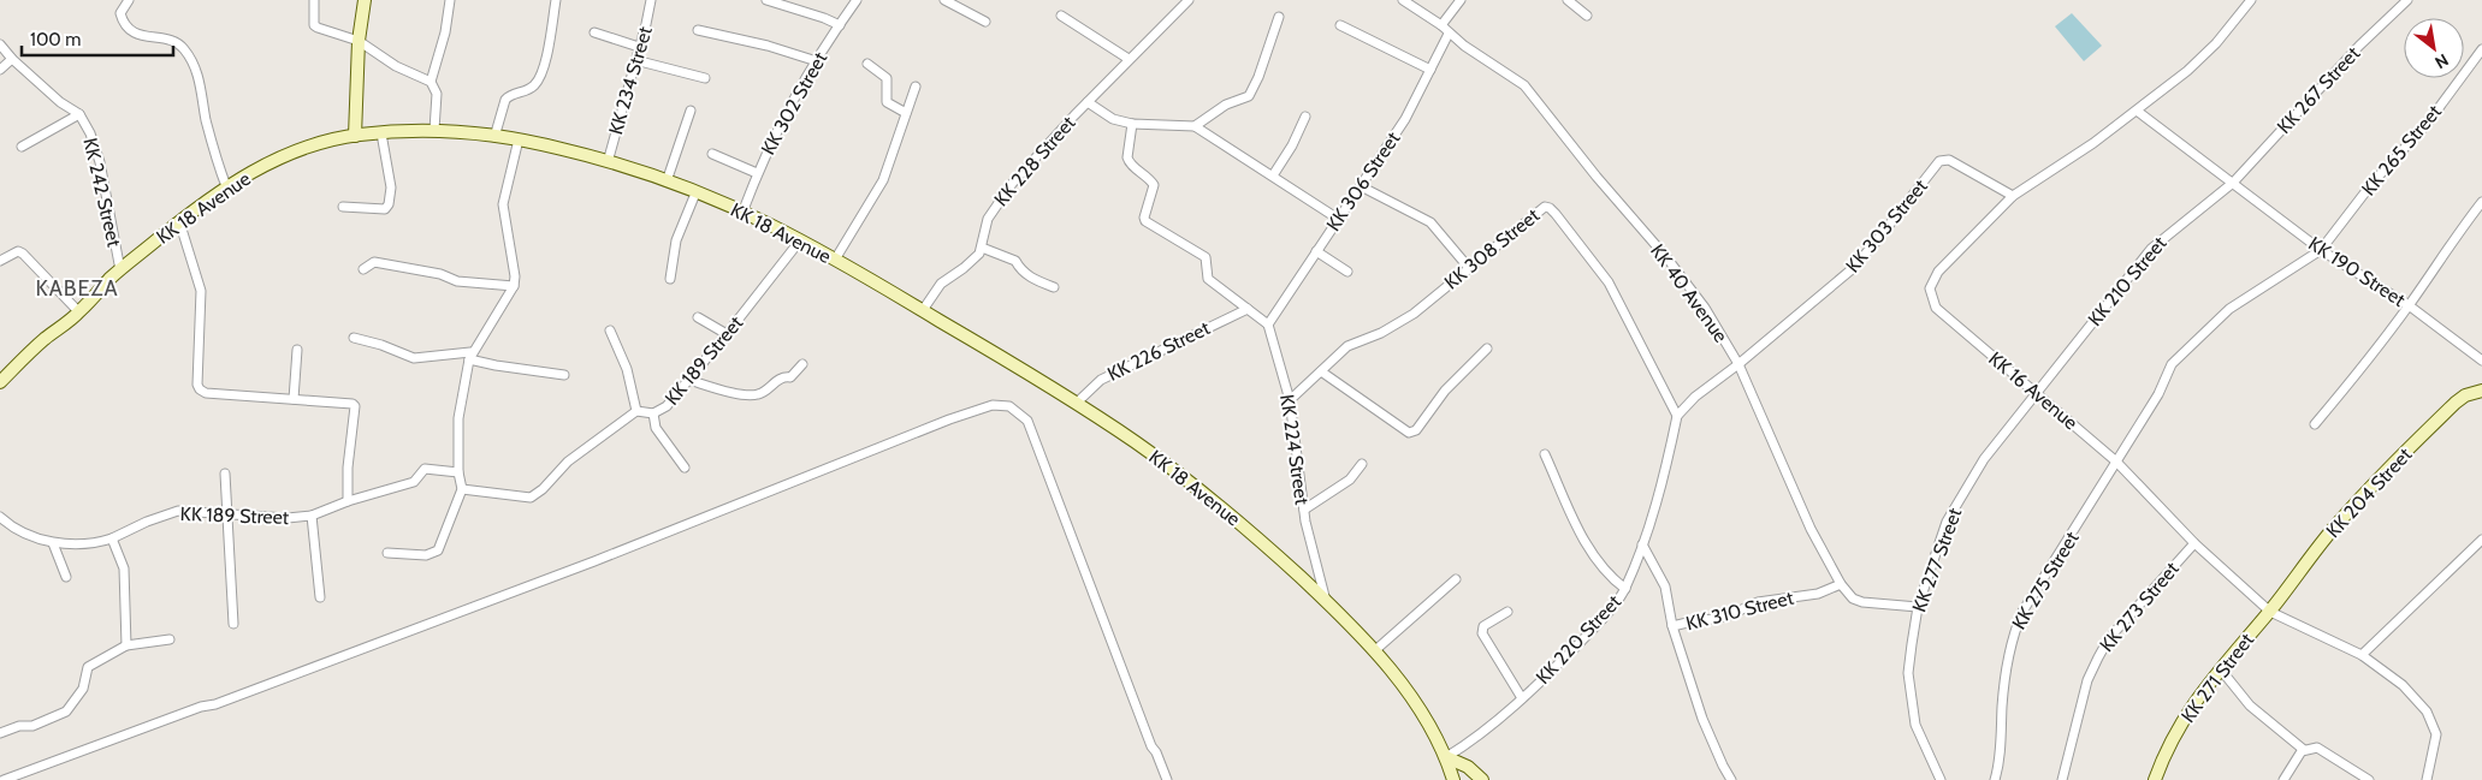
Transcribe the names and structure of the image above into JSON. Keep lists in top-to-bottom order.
{
  "streets": {
    "main road": ["KK 18 Avenue", "KK 204 Street", "KK 271 Street"],
    "street": [
      "KK 234 Street",
      "KK 267 Street",
      "KK 302 Street",
      "KK 265 Street",
      "KK 228 Street",
      "KK 306 Street",
      "KK 242 Street",
      "KK 303 Street",
      "KK 308 Street",
      "KK 190 Street",
      "KK 210 Street",
      "KK 40 Avenue",
      "KK 226 Street",
      "KK 189 Street",
      "KK 16 Avenue",
      "KK 224 Street",
      "KK 277 Street",
      "KK 275 Street",
      "KK 273 Street",
      "KK 310 Street",
      "KK 220 Street"
    ]
  },
  "crossings": [
    ["KK 234 Street", "KK 18 Avenue"],
    ["KK 267 Street", "KK 190 Street"],
    ["KK 267 Street", "KK 210 Street"],
    ["KK 302 Street", "KK 18 Avenue"],
    ["KK 265 Street", "KK 190 Street"],
    ["KK 265 Street", "KK 16 Avenue"],
    ["KK 265 Street", "KK 275 Street"],
    ["KK 306 Street", "KK 40 Avenue"],
    ["KK 306 Street", "KK 224 Street"],
    ["KK 242 Street", "KK 18 Avenue"],
    ["KK 18 Avenue", "KK 226 Street"],
    ["KK 18 Avenue", "KK 189 Street"],
    ["KK 18 Avenue", "KK 224 Street"],
    ["KK 18 Avenue", "KK 220 Street"],
    ["KK 303 Street", "KK 40 Avenue"],
    ["KK 303 Street", "KK 16 Avenue"],
    ["KK 308 Street", "KK 224 Street"],
    ["KK 308 Street", "KK 220 Street"],
    ["KK 190 Street", "KK 210 Street"],
    ["KK 190 Street", "KK 16 Avenue"],
    ["KK 210 Street", "KK 16 Avenue"],
    ["KK 210 Street", "KK 277 Street"],
    ["KK 40 Avenue", "KK 277 Street"],
    ["KK 40 Avenue", "KK 310 Street"],
    ["KK 16 Avenue", "KK 204 Street"],
    ["KK 16 Avenue", "KK 277 Street"],
    ["KK 16 Avenue", "KK 275 Street"],
    ["KK 16 Avenue", "KK 273 Street"],
    ["KK 16 Avenue", "KK 271 Street"],
    ["KK 204 Street", "KK 271 Street"],
    ["KK 310 Street", "KK 220 Street"]
  ],
  "districts": ["KABEZA"],
  "scale_bar": "100 m",
  "north": "bottom right"
}
